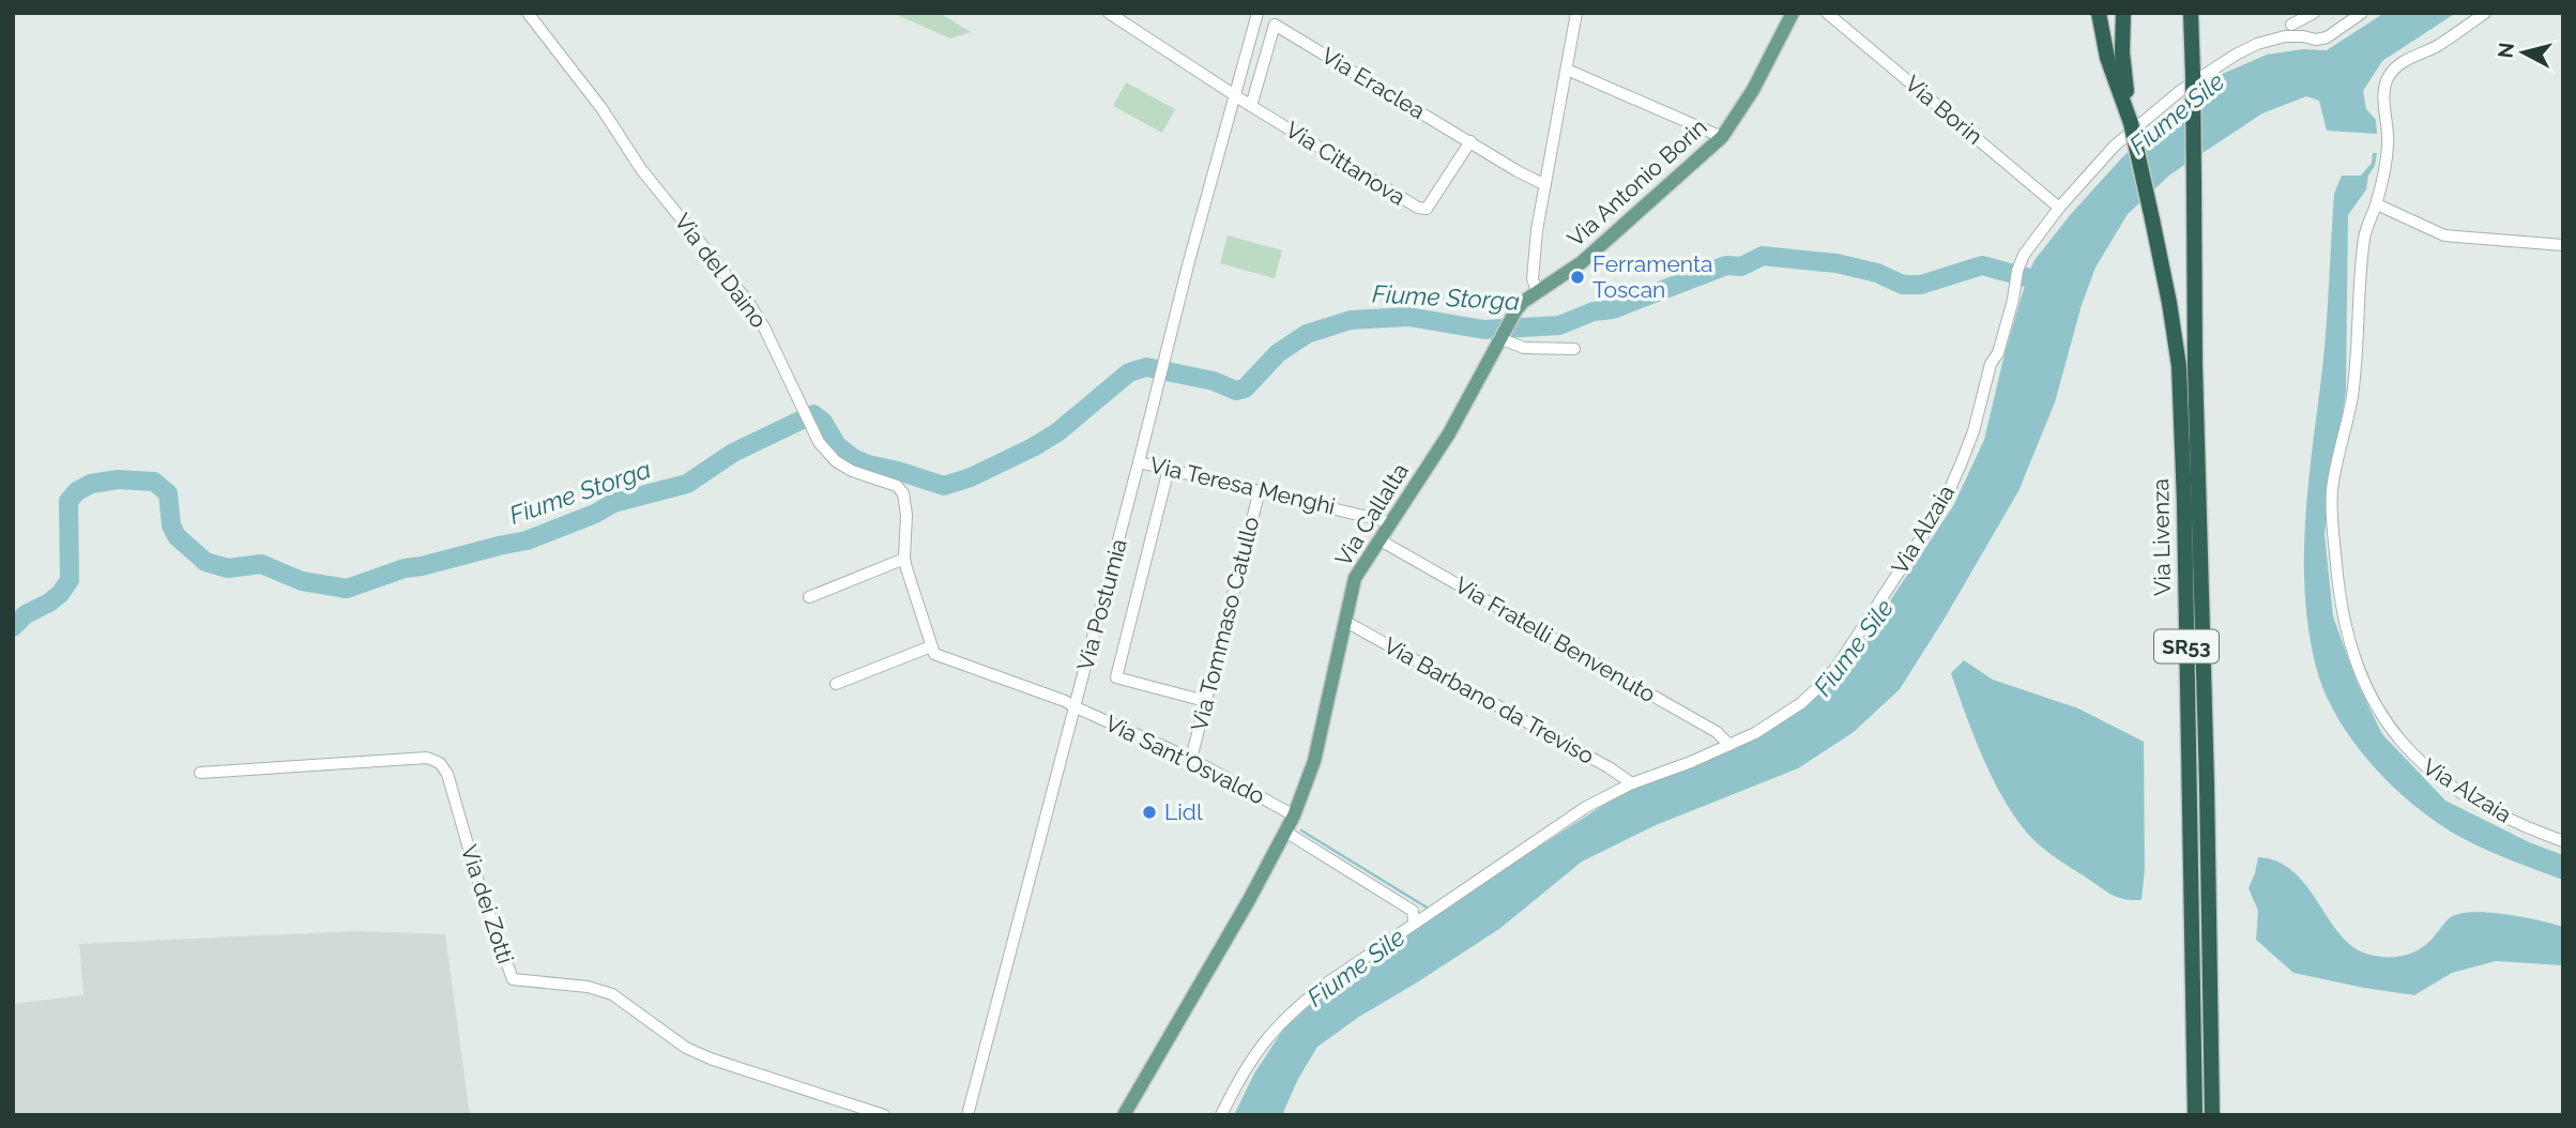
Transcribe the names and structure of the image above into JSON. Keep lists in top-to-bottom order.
{
  "streets": {
    "highway": ["Via Livenza", "SR53"],
    "main road": ["Via Antonio Borin", "Via Callalta"],
    "street": [
      "Via Eraclea",
      "Via Borin",
      "Via Cittanova",
      "Via del Daino",
      "Via Teresa Menghi",
      "Via Alzaia",
      "Via Postumia",
      "Via Tommaso Catullo",
      "Via Fratelli Benvenuto",
      "Via Barbano da Treviso",
      "Via Sant'Osvaldo",
      "Via dei Zotti"
    ]
  },
  "crossings": [
    ["Via Eraclea", "Via Cittanova"],
    ["Via Borin", "Via Alzaia"],
    ["Via Cittanova", "Via Postumia"],
    ["Via Antonio Borin", "Via Callalta"],
    ["Via Teresa Menghi", "Via Callalta"],
    ["Via Teresa Menghi", "Via Postumia"],
    ["Via Teresa Menghi", "Via Tommaso Catullo"],
    ["Via Callalta", "Via Fratelli Benvenuto"],
    ["Via Callalta", "Via Barbano da Treviso"],
    ["Via Callalta", "Via Sant'Osvaldo"],
    ["Via Alzaia", "Via Fratelli Benvenuto"],
    ["Via Alzaia", "Via Barbano da Treviso"],
    ["Via Postumia", "Via Sant'Osvaldo"],
    ["Via Tommaso Catullo", "Via Sant'Osvaldo"]
  ],
  "water": ["Fiume Sile", "Fiume Storga"],
  "places": ["Ferramenta Toscan", "Lidl"],
  "north": "left"
}
